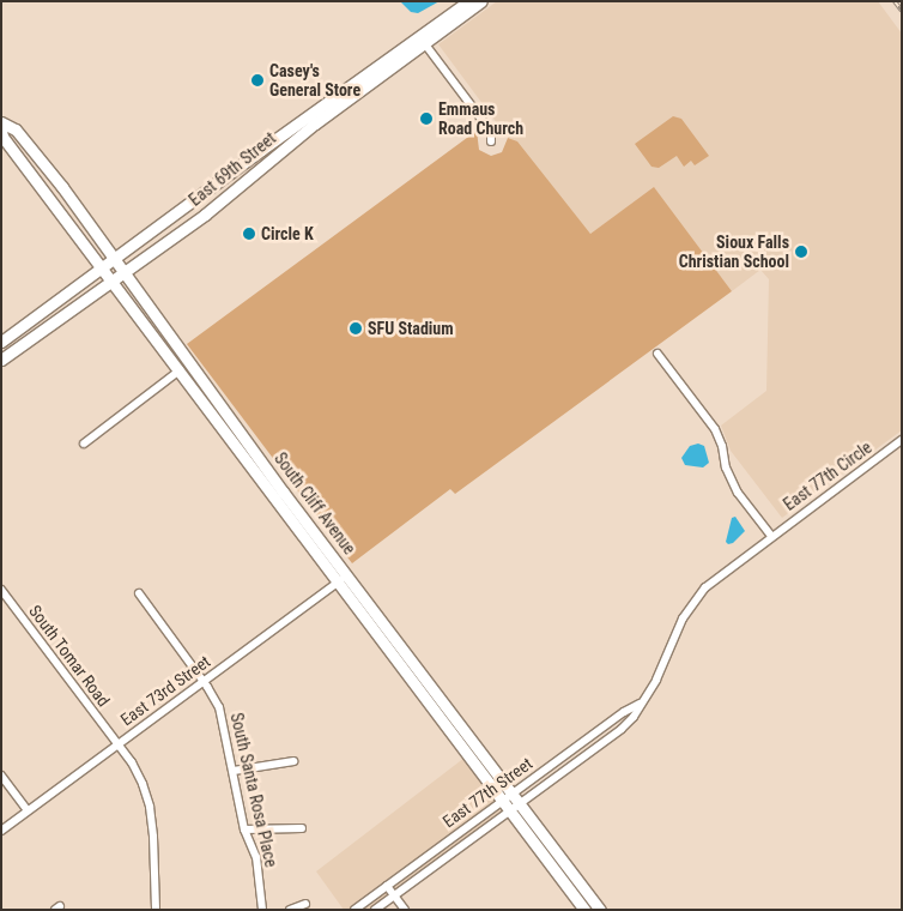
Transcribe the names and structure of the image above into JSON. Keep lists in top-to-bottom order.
{
  "streets": {
    "main road": ["East 69th Street", "South Cliff Avenue"],
    "street": [
      "East 77th Circle",
      "South Tomar Road",
      "East 73rd Street",
      "South Santa Rosa Place",
      "East 77th Street"
    ]
  },
  "crossings": [
    ["East 69th Street", "South Cliff Avenue"],
    ["East 77th Circle", "East 77th Street"],
    ["South Cliff Avenue", "East 73rd Street"],
    ["South Cliff Avenue", "East 77th Street"],
    ["South Tomar Road", "East 73rd Street"],
    ["East 73rd Street", "South Santa Rosa Place"]
  ],
  "places": [
    "Casey's General Store",
    "Emmaus Road Church",
    "Circle K",
    "Sioux Falls Christian School",
    "SFU Stadium"
  ]
}
